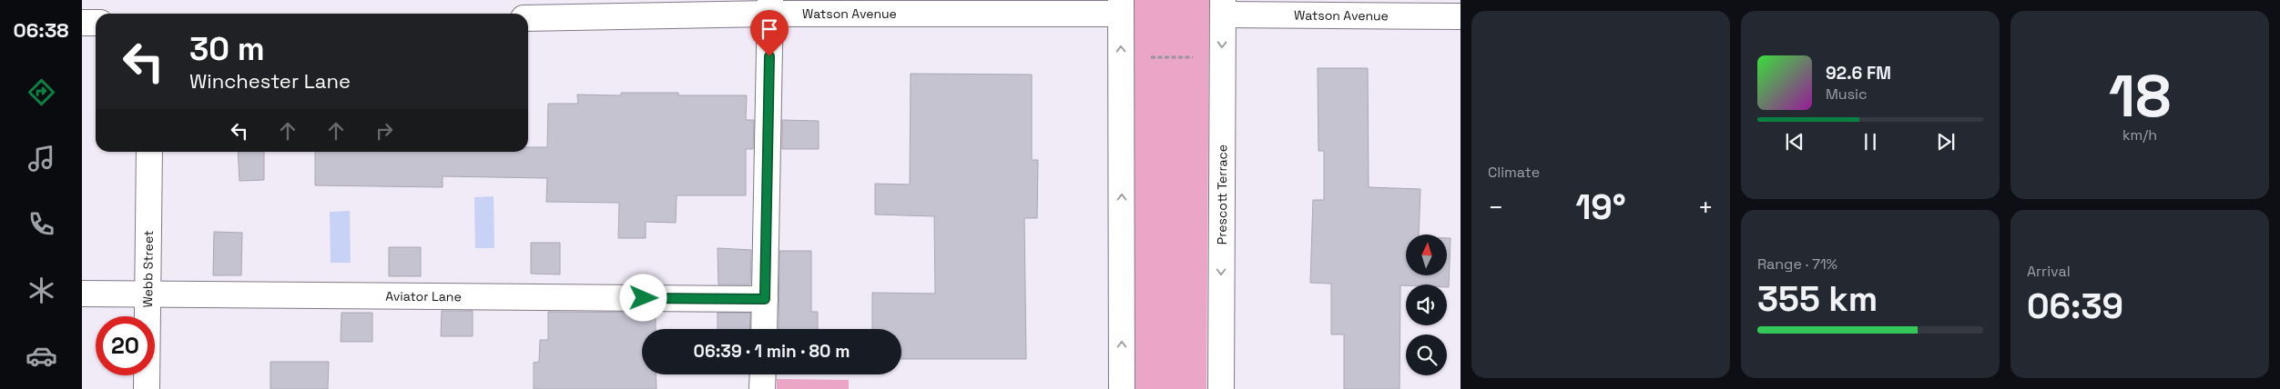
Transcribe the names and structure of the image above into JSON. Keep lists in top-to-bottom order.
{
  "streets": {
    "street": [
      "Watson Avenue",
      "Prescott Terrace",
      "Webb Street",
      "Aviator Lane"
    ]
  },
  "crossings": [
    ["Watson Avenue", "Prescott Terrace"],
    ["Webb Street", "Aviator Lane"]
  ],
  "north": "top",
  "page": {
    "tabs": "06:38",
    "tile": [
      "Climate",
      ["18", "km/h"],
      ["Range · 71%", "355 km"],
      ["Arrival", "06:39"]
    ],
    "turn": ["30 m", "Winchester Lane"],
    "song": ["92.6 FM", "Music"],
    "heat": ["−", "19°", "+"],
    "limit": "20",
    "trip": "06:39 · 1 min · 80 m"
  }
}
